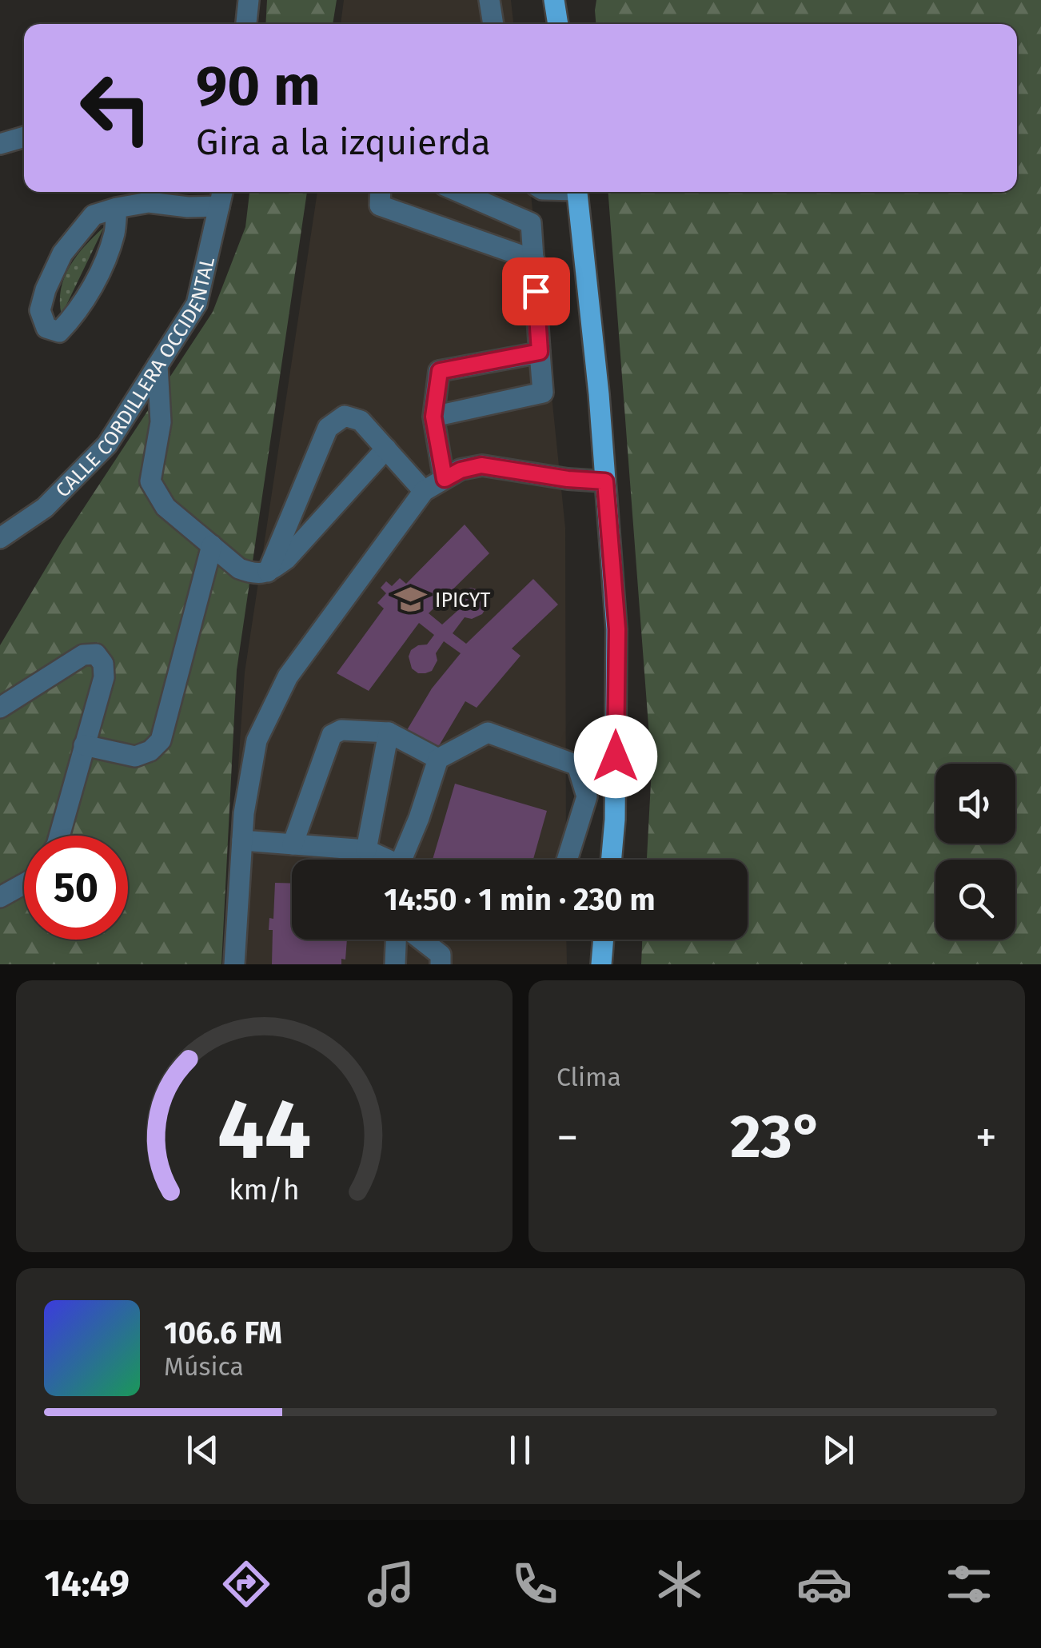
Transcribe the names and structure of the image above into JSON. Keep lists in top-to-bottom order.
{
  "streets": {
    "street": ["CALLE CORDILLERA OCCIDENTAL"]
  },
  "places": {
    "school or university": ["IPICYT"]
  },
  "page": {
    "turn": ["90 m", "Gira a la izquierda"],
    "limit": "50",
    "trip": "14:50 · 1 min · 230 m",
    "tile": "Clima",
    "heat": ["−", "23°", "+"],
    "song": ["106.6 FM", "Música"],
    "tabs": "14:49",
    "gauge": ["44", "km/h"]
  }
}
